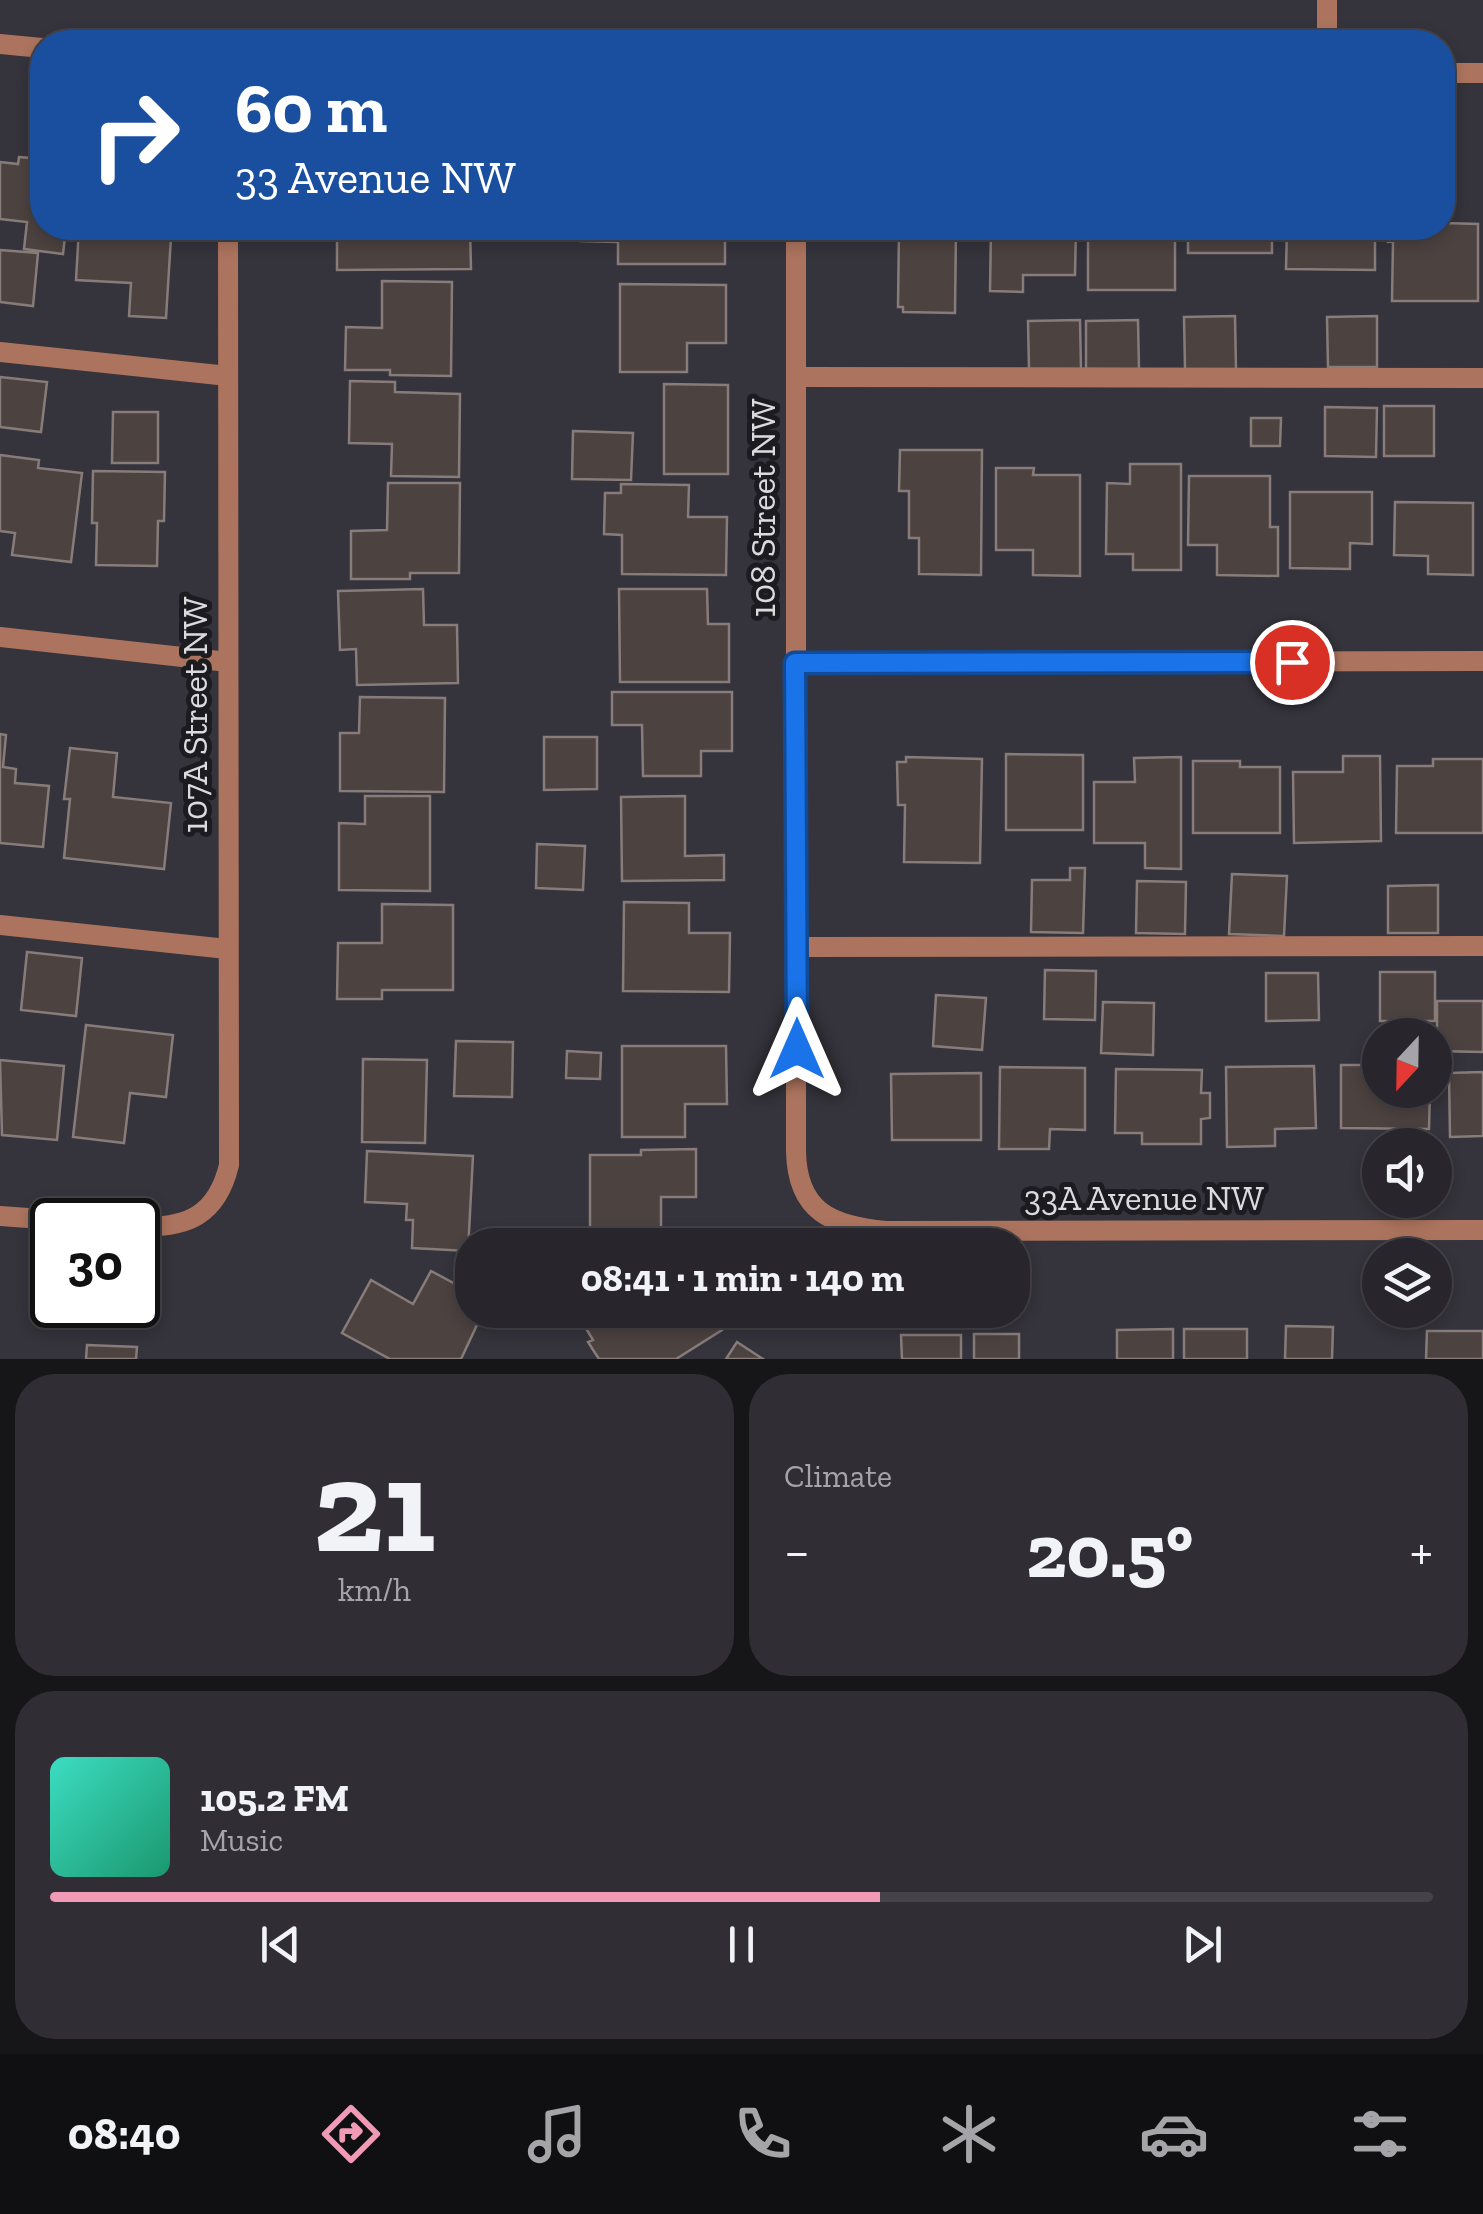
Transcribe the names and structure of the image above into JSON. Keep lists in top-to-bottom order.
{
  "streets": {
    "street": ["108 Street NW", "107A Street NW", "33A Avenue NW"]
  },
  "crossings": [
    ["108 Street NW", "33A Avenue NW"]
  ],
  "north": "bottom",
  "page": {
    "turn": ["60 m", "33 Avenue NW"],
    "limit": "30",
    "trip": "08:41 · 1 min · 140 m",
    "tile": [
      ["21", "km/h"],
      "Climate"
    ],
    "heat": ["−", "20.5°", "+"],
    "song": ["105.2 FM", "Music"],
    "tabs": "08:40"
  }
}
